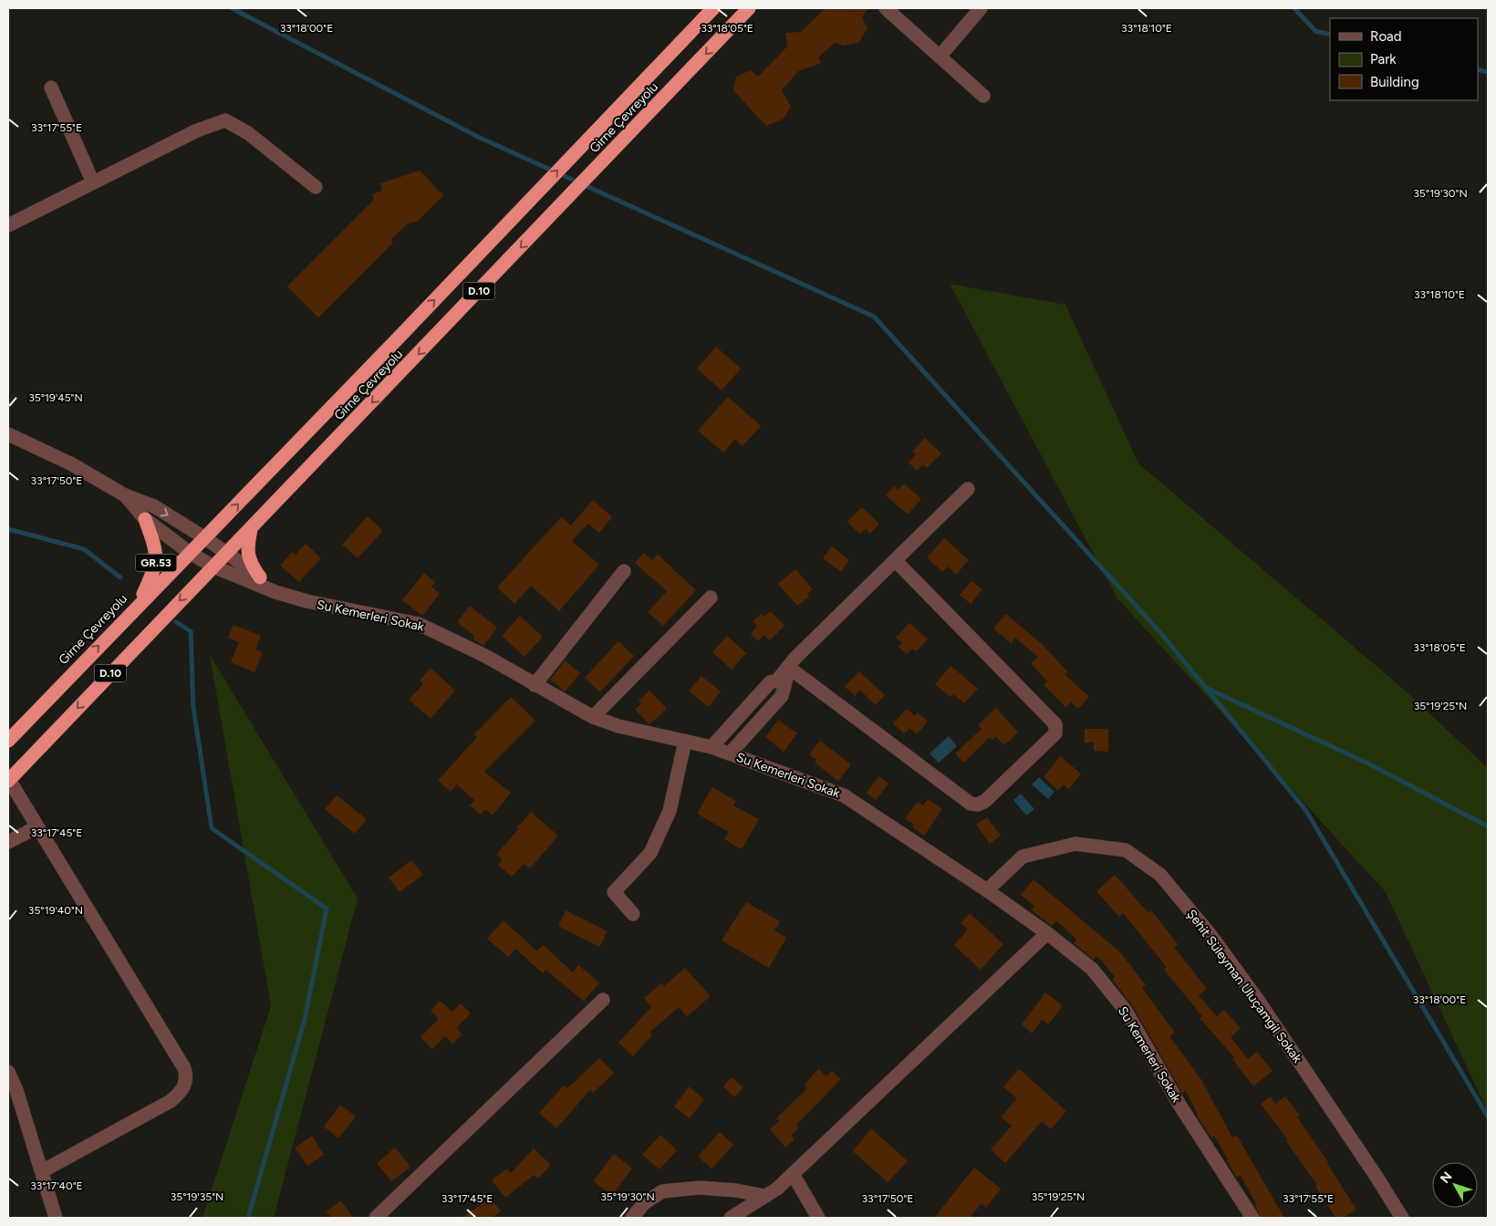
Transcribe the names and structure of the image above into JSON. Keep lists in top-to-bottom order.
{
  "streets": {
    "highway": ["Girne Çevreyolu", "D.10", "GR.53"],
    "street": ["Su Kemerleri Sokak", "Şehit Süleyman Uluçamgil Sokak"]
  },
  "crossings": [
    ["Girne Çevreyolu", "GR.53"],
    ["Su Kemerleri Sokak", "Şehit Süleyman Uluçamgil Sokak"]
  ],
  "legend": ["Road", "Park", "Building"],
  "north": "top left",
  "coordinates": [
    "33°18'00\"E",
    "33°18'05\"E",
    "33°18'10\"E",
    "33°17'55\"E",
    "35°19'30\"N",
    "35°19'45\"N",
    "33°17'50\"E",
    "35°19'25\"N",
    "33°17'45\"E",
    "35°19'40\"N",
    "33°17'40\"E",
    "35°19'35\"N"
  ]
}
